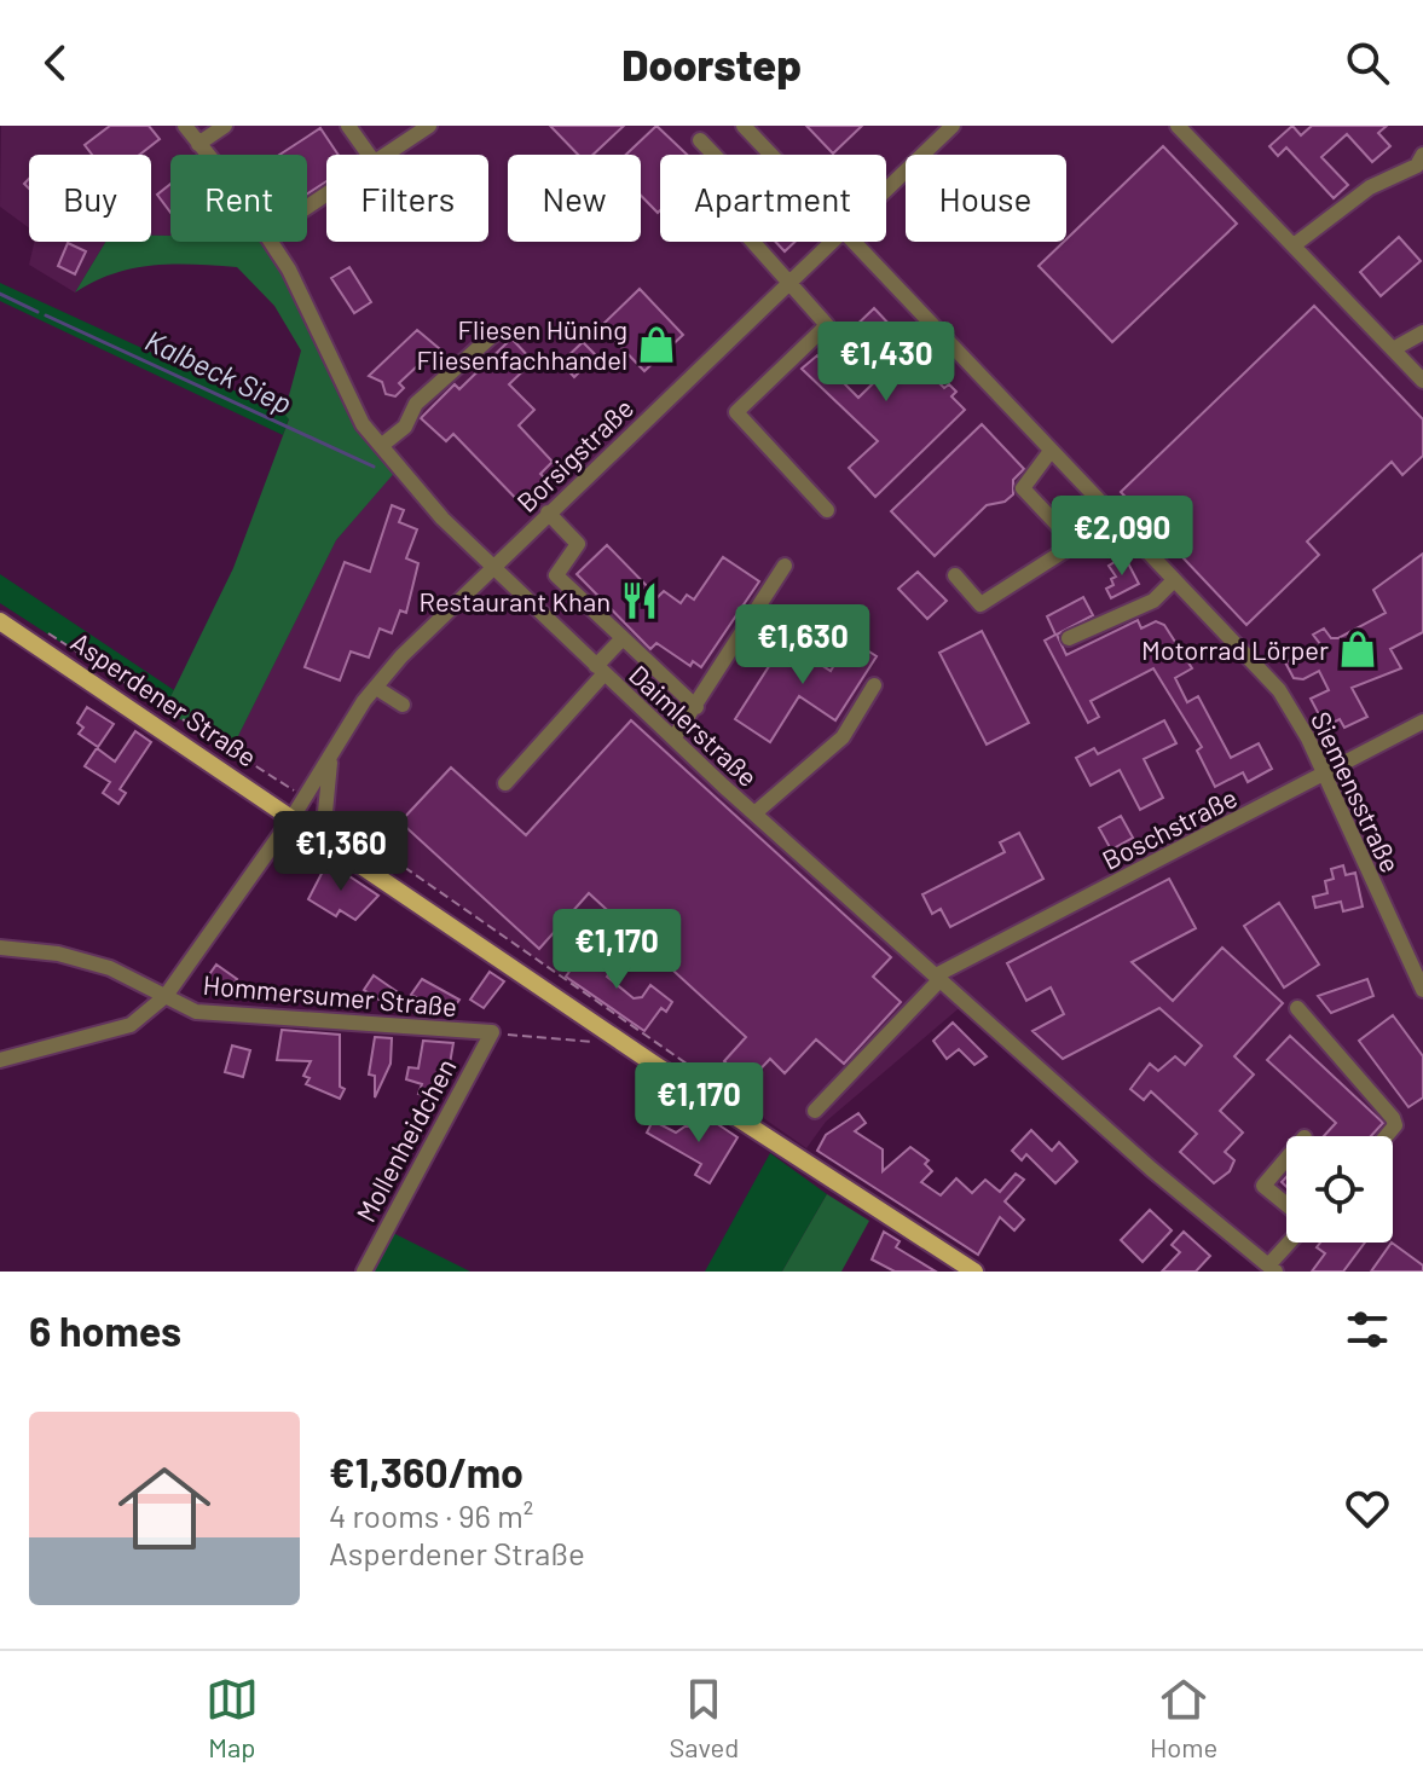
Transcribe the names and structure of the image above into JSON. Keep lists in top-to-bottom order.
{
  "streets": {
    "main road": ["Asperdener Straße"],
    "street": [
      "Borsigstraße",
      "Daimlerstraße",
      "Siemensstraße",
      "Boschstraße",
      "Hommersumer Straße",
      "Mollenheidchen"
    ]
  },
  "crossings": [
    ["Borsigstraße", "Asperdener Straße"],
    ["Borsigstraße", "Daimlerstraße"],
    ["Borsigstraße", "Hommersumer Straße"],
    ["Asperdener Straße", "Hommersumer Straße"],
    ["Daimlerstraße", "Boschstraße"],
    ["Siemensstraße", "Boschstraße"],
    ["Hommersumer Straße", "Mollenheidchen"]
  ],
  "water": ["Kalbeck Siep"],
  "places": {
    "shop": ["Fliesen Hüning Fliesenfachhandel", "Motorrad Lörper"],
    "restaurant": ["Restaurant Khan"]
  },
  "page": {
    "header": "Doorstep",
    "chip": [
      "Buy",
      "Rent",
      "Filters",
      "New",
      "Apartment",
      "House"
    ],
    "price": [
      "€1,430",
      "€2,090",
      "€1,630",
      "€1,360",
      "€1,170",
      "€1,170"
    ],
    "heading": "6 homes",
    "list": [
      {
        "name": "€1,360/mo",
        "note": "4 rooms · 96 m² · Asperdener Straße"
      }
    ],
    "tabs": ["Map", "Saved", "Home"]
  }
}
